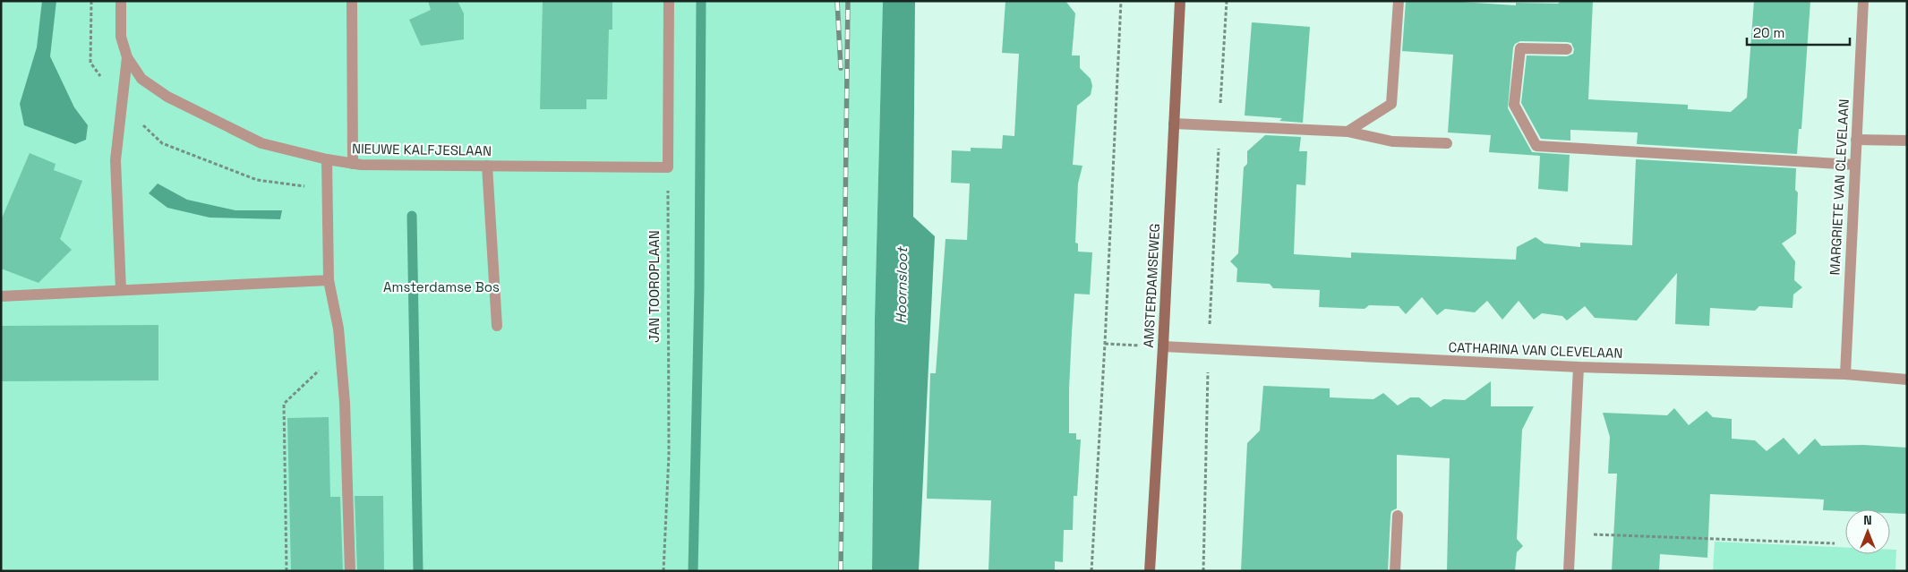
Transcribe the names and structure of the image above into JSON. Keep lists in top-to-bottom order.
{
  "streets": {
    "main road": ["AMSTERDAMSEWEG"],
    "street": ["NIEUWE KALFJESLAAN", "MARGRIETE VAN CLEVELAAN", "CATHARINA VAN CLEVELAAN"],
    "path": ["JAN TOOROPLAAN"]
  },
  "crossings": [
    ["NIEUWE KALFJESLAAN", "JAN TOOROPLAAN"],
    ["MARGRIETE VAN CLEVELAAN", "CATHARINA VAN CLEVELAAN"],
    ["AMSTERDAMSEWEG", "CATHARINA VAN CLEVELAAN"]
  ],
  "water": ["Hoornsloot"],
  "parks": ["Amsterdamse Bos"],
  "scale_bar": "20 m",
  "north": "top"
}
